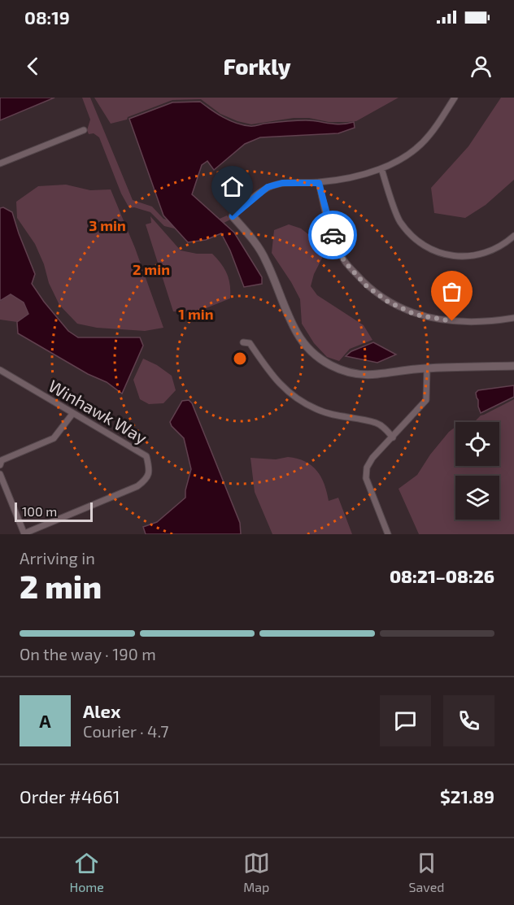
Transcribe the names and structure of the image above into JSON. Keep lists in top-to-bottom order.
{
  "streets": {
    "street": ["Winhawk Way"]
  },
  "scale_bar": "100 m",
  "page": {
    "status": "08:19",
    "header": "Forkly",
    "scale": "100 m",
    "heading": ["2 min", "Arriving in", "08:21–08:26"],
    "panel": [
      "Alex",
      "Courier · 4.7",
      "Order #4661",
      "$21.89"
    ],
    "bar": "On the way · 190 m",
    "round": "A",
    "tabs": ["Home", "Map", "Saved"]
  },
  "rings": ["3 min", "2 min", "1 min"]
}
